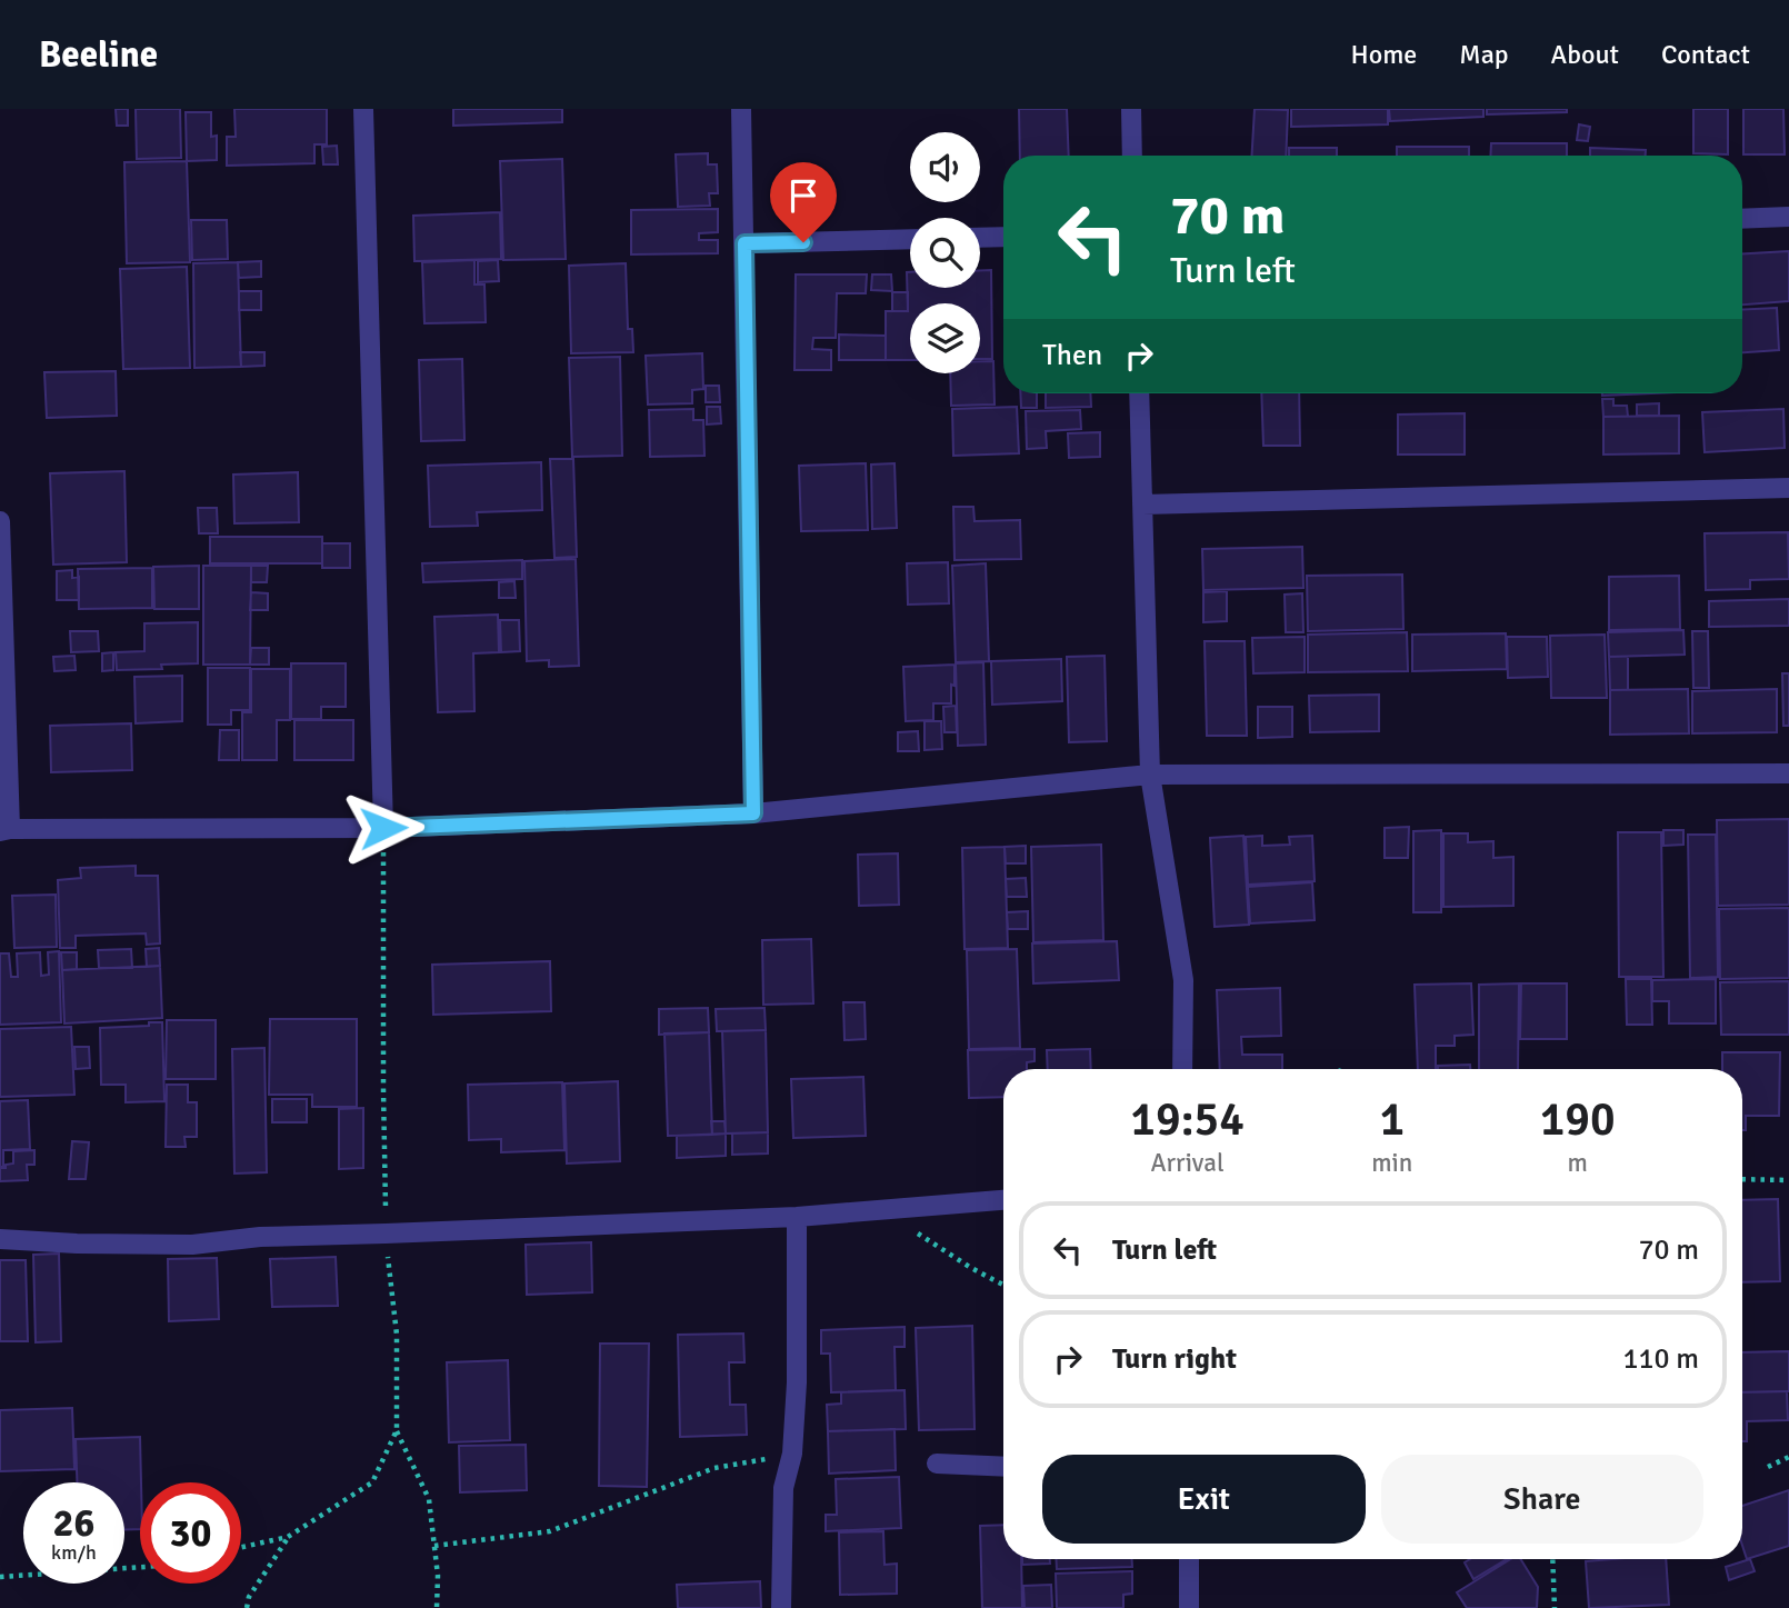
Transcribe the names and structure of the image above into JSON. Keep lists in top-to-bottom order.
{
  "page": {
    "header": "Beeline",
    "nav": [
      "Home",
      "Map",
      "About",
      "Contact"
    ],
    "turn": ["70 m", "Turn left"],
    "then": "Then",
    "eta": [
      "19:54",
      "Arrival",
      "1",
      "min",
      "190",
      "m"
    ],
    "list": [
      {
        "name": "Turn left",
        "value": "70 m"
      },
      {
        "name": "Turn right",
        "value": "110 m"
      }
    ],
    "buttons": ["Exit", "Share"],
    "speed": "26 km/h",
    "limit": "30"
  }
}
